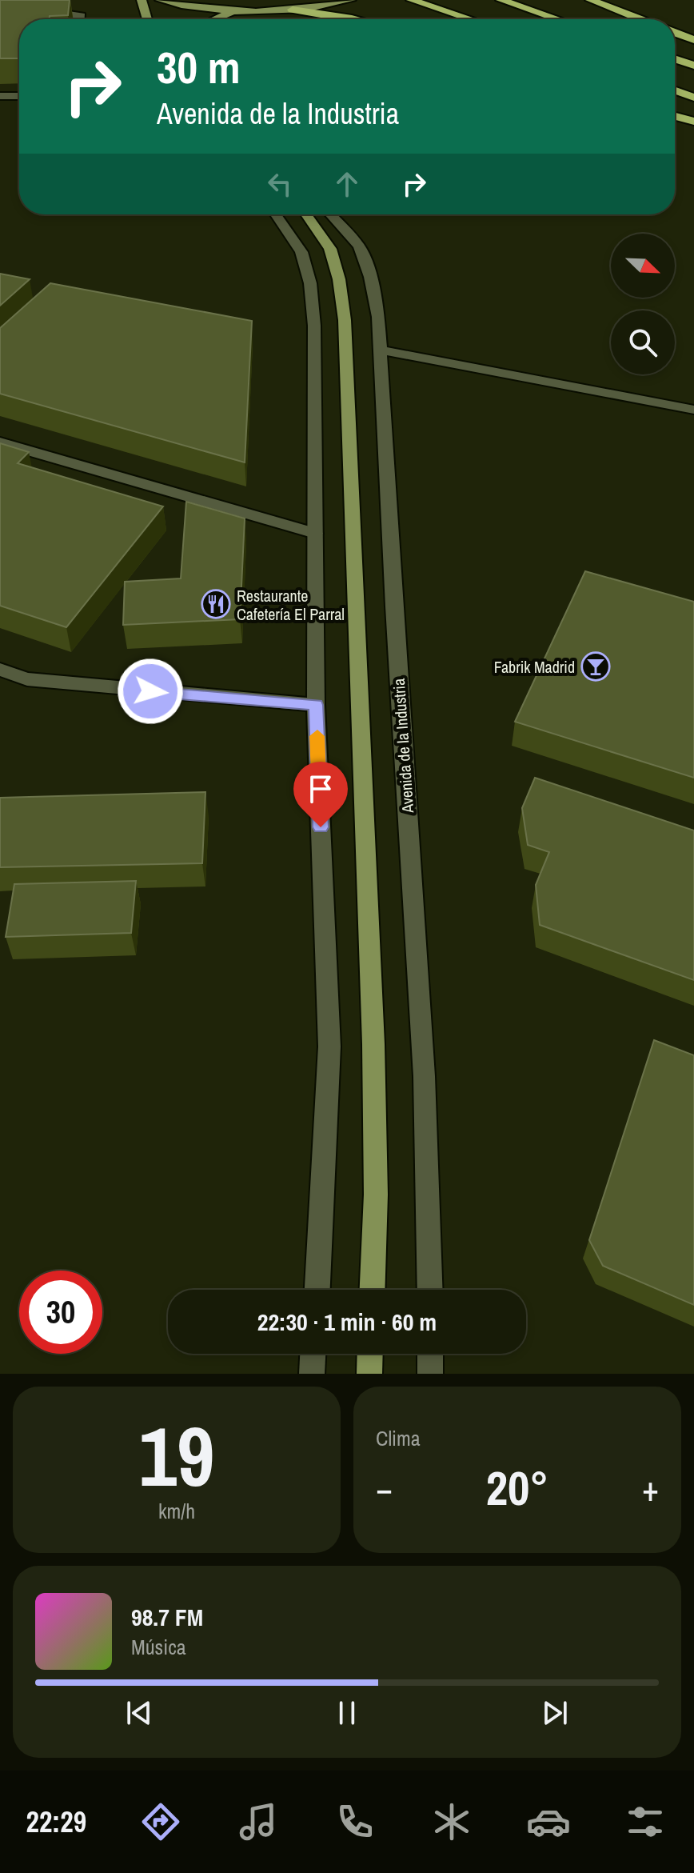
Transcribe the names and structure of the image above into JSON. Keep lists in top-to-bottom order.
{
  "streets": {
    "street": ["Avenida de la Industria"]
  },
  "places": {
    "restaurant": ["Restaurante Cafetería El Parral"],
    "bar": ["Fabrik Madrid"]
  },
  "north": "bottom right",
  "page": {
    "turn": ["30 m", "Avenida de la Industria"],
    "limit": "30",
    "trip": "22:30 · 1 min · 60 m",
    "tile": [
      ["19", "km/h"],
      "Clima"
    ],
    "heat": ["−", "20°", "+"],
    "song": ["98.7 FM", "Música"],
    "tabs": "22:29"
  }
}
